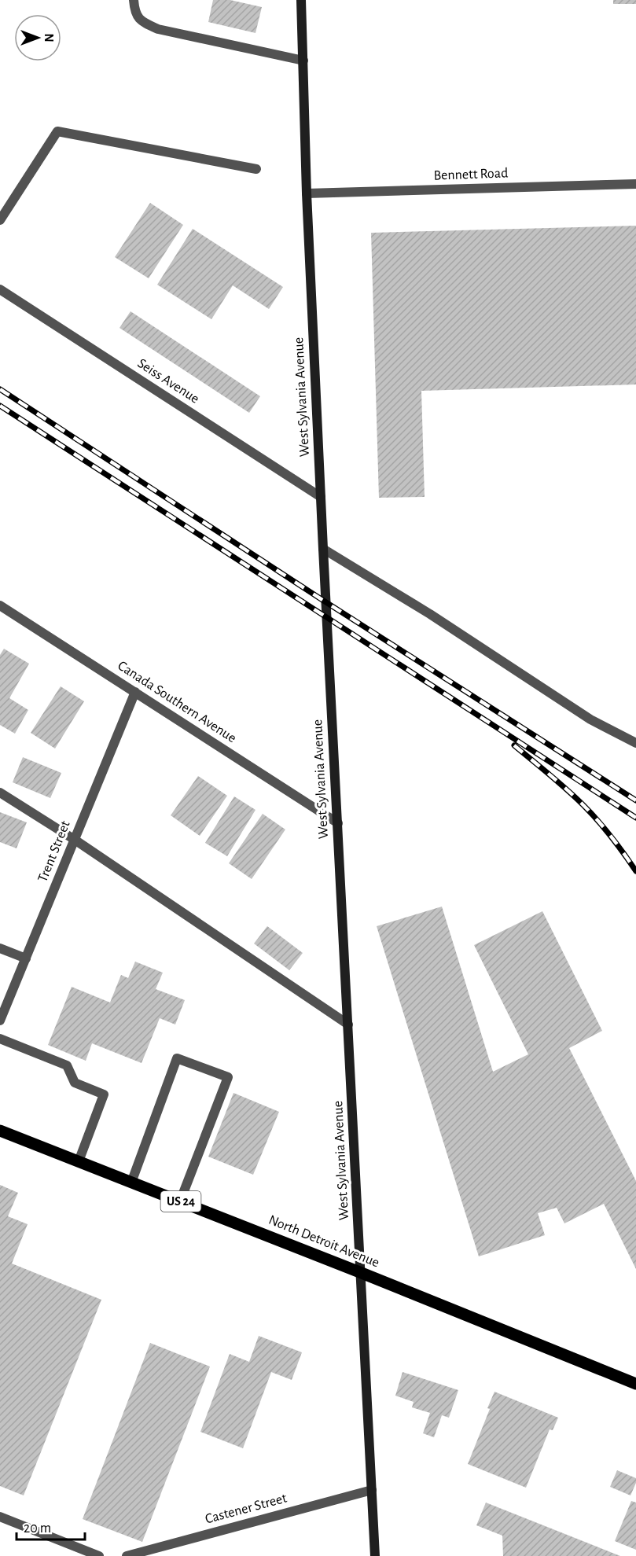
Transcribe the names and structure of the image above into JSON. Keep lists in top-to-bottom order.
{
  "streets": {
    "main road": ["West Sylvania Avenue", "US 24", "North Detroit Avenue"],
    "street": [
      "Bennett Road",
      "Seiss Avenue",
      "Canada Southern Avenue",
      "Trent Street",
      "Castener Street"
    ]
  },
  "crossings": [
    ["Bennett Road", "West Sylvania Avenue"],
    ["Seiss Avenue", "West Sylvania Avenue"],
    ["West Sylvania Avenue", "Canada Southern Avenue"],
    ["West Sylvania Avenue", "North Detroit Avenue"],
    ["West Sylvania Avenue", "Castener Street"],
    ["Canada Southern Avenue", "Trent Street"]
  ],
  "scale_bar": "20 m",
  "north": "right"
}
